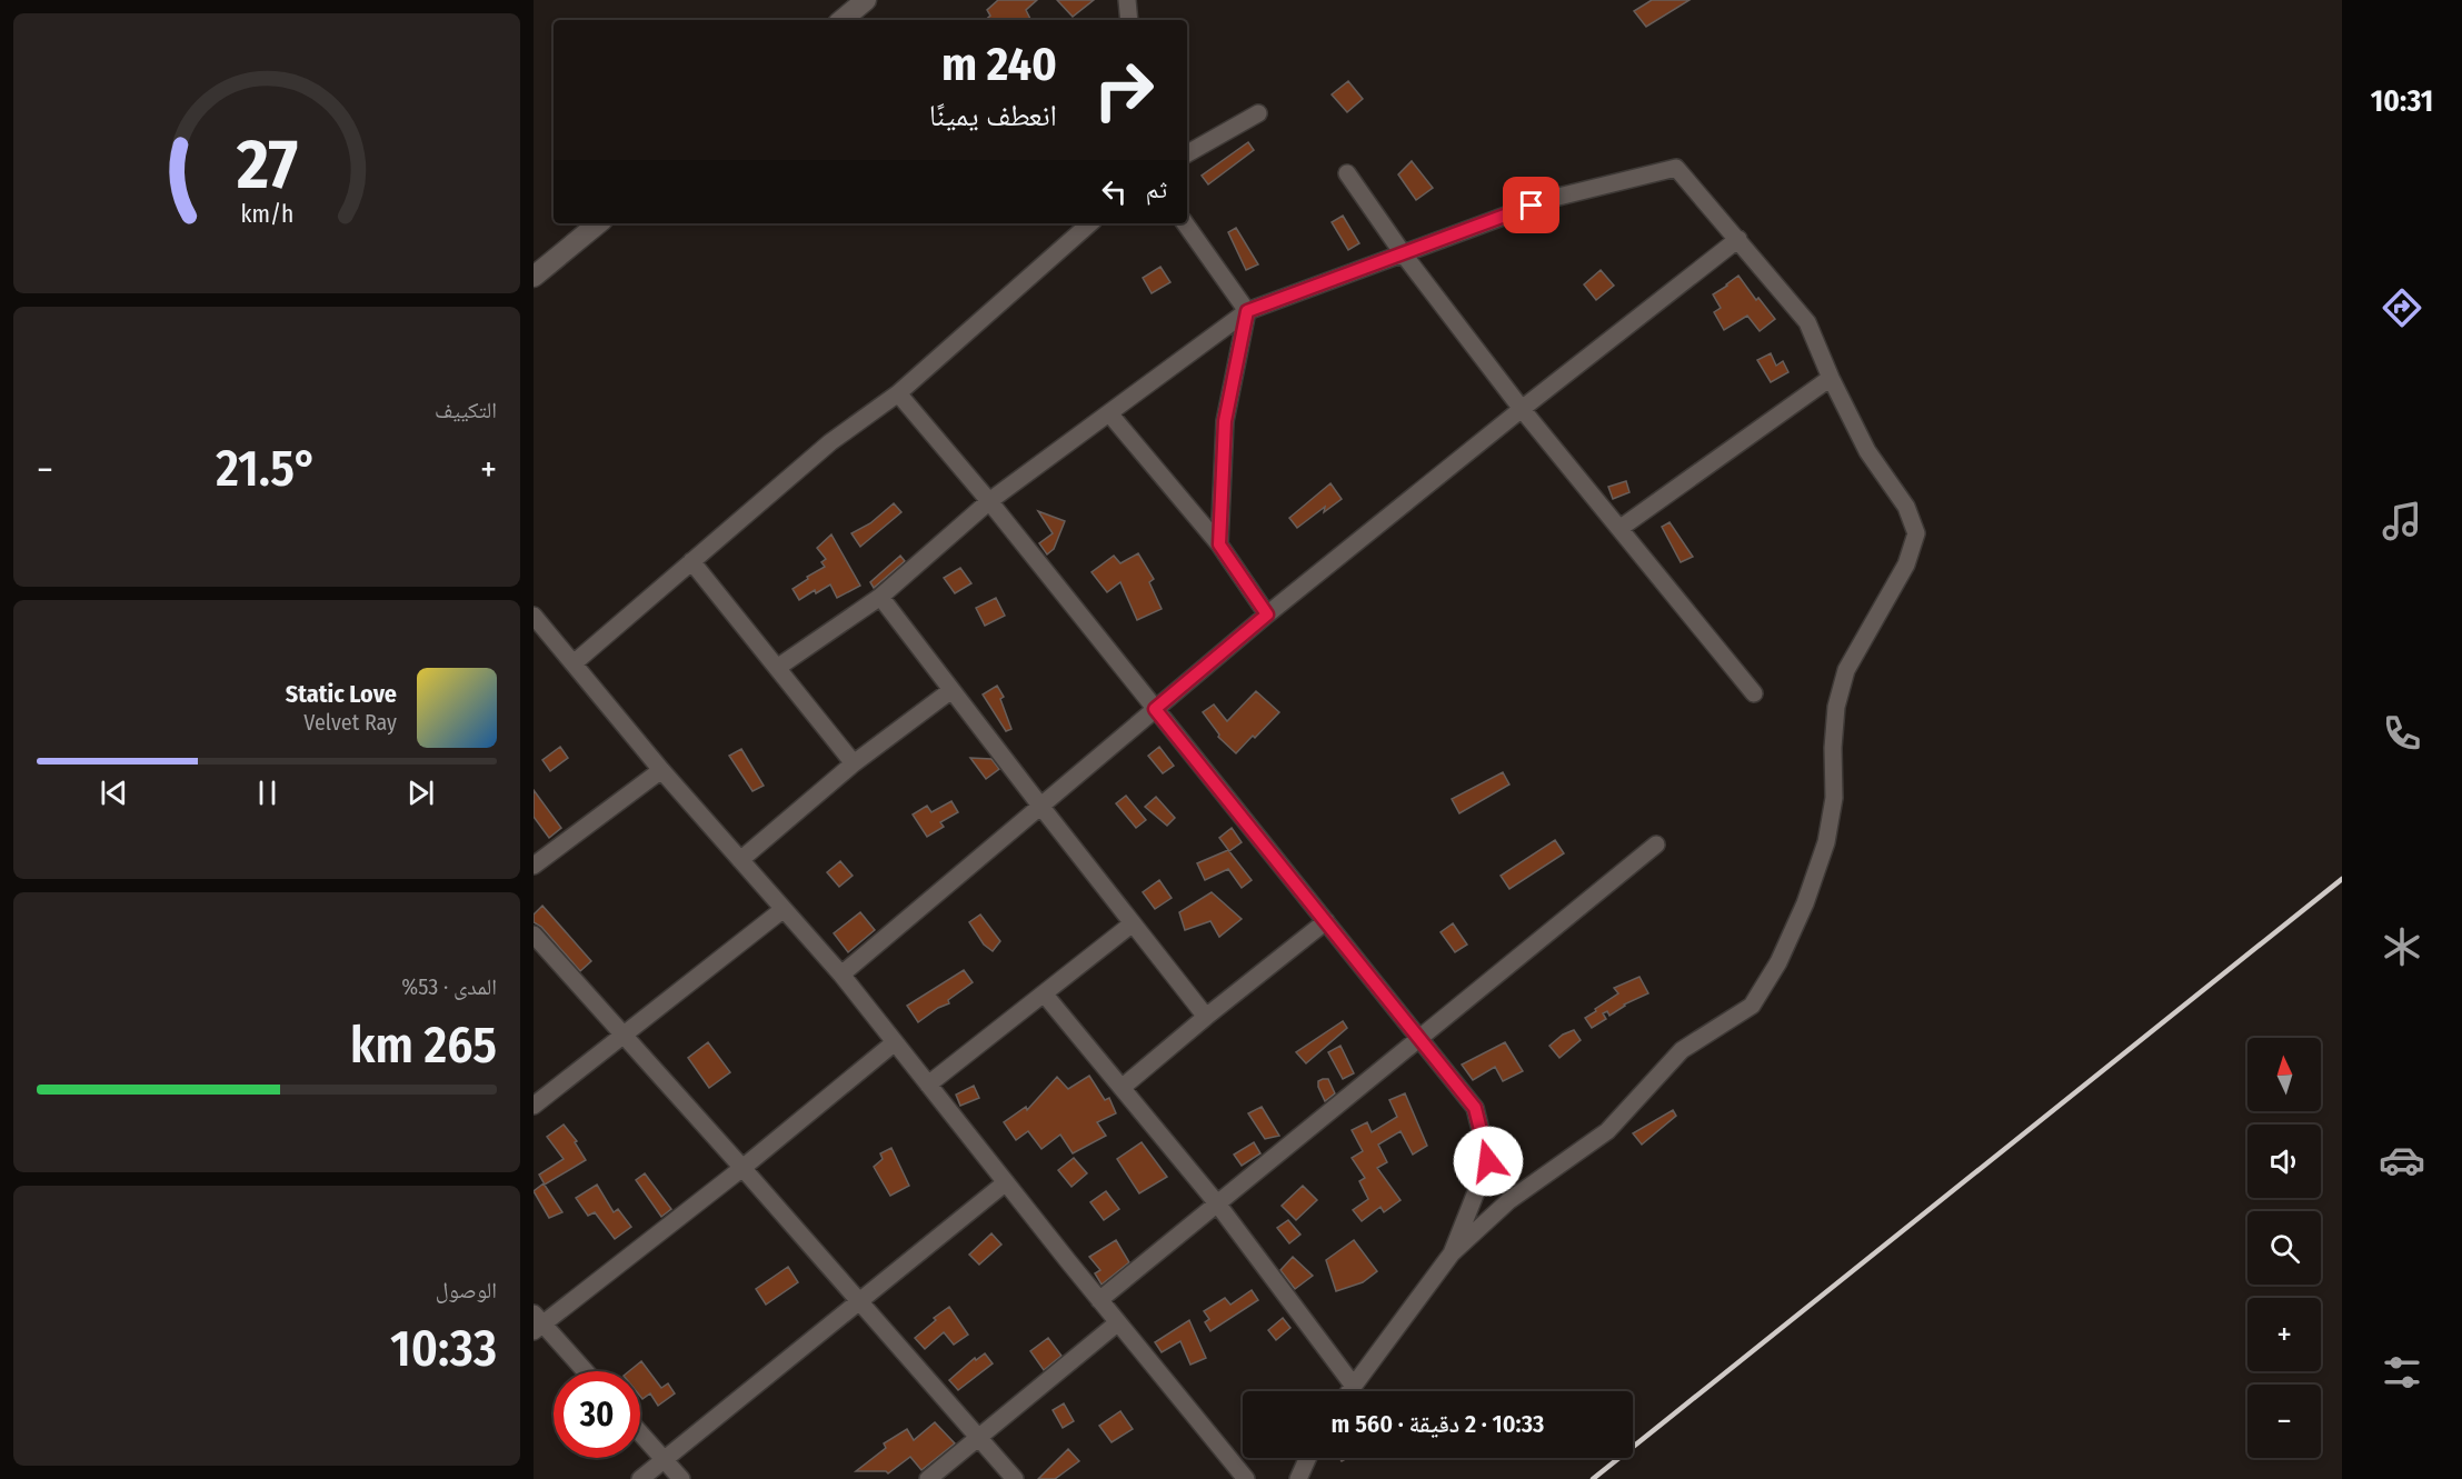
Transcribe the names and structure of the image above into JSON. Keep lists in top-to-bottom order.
{
  "north": "top",
  "page": {
    "tabs": "10:31",
    "turn": ["240 m", "انعطف يمينًا"],
    "then": "ثم",
    "tile": [
      "التكييف",
      ["المدى · 53%", "265 km"],
      ["الوصول", "10:33"]
    ],
    "heat": ["−", "21.5°", "+"],
    "song": ["Static Love", "Velvet Ray"],
    "map_buttons": ["+", "−"],
    "limit": "30",
    "trip": "10:33 · 2 دقيقة · 560 m",
    "gauge": ["27", "km/h"]
  }
}
